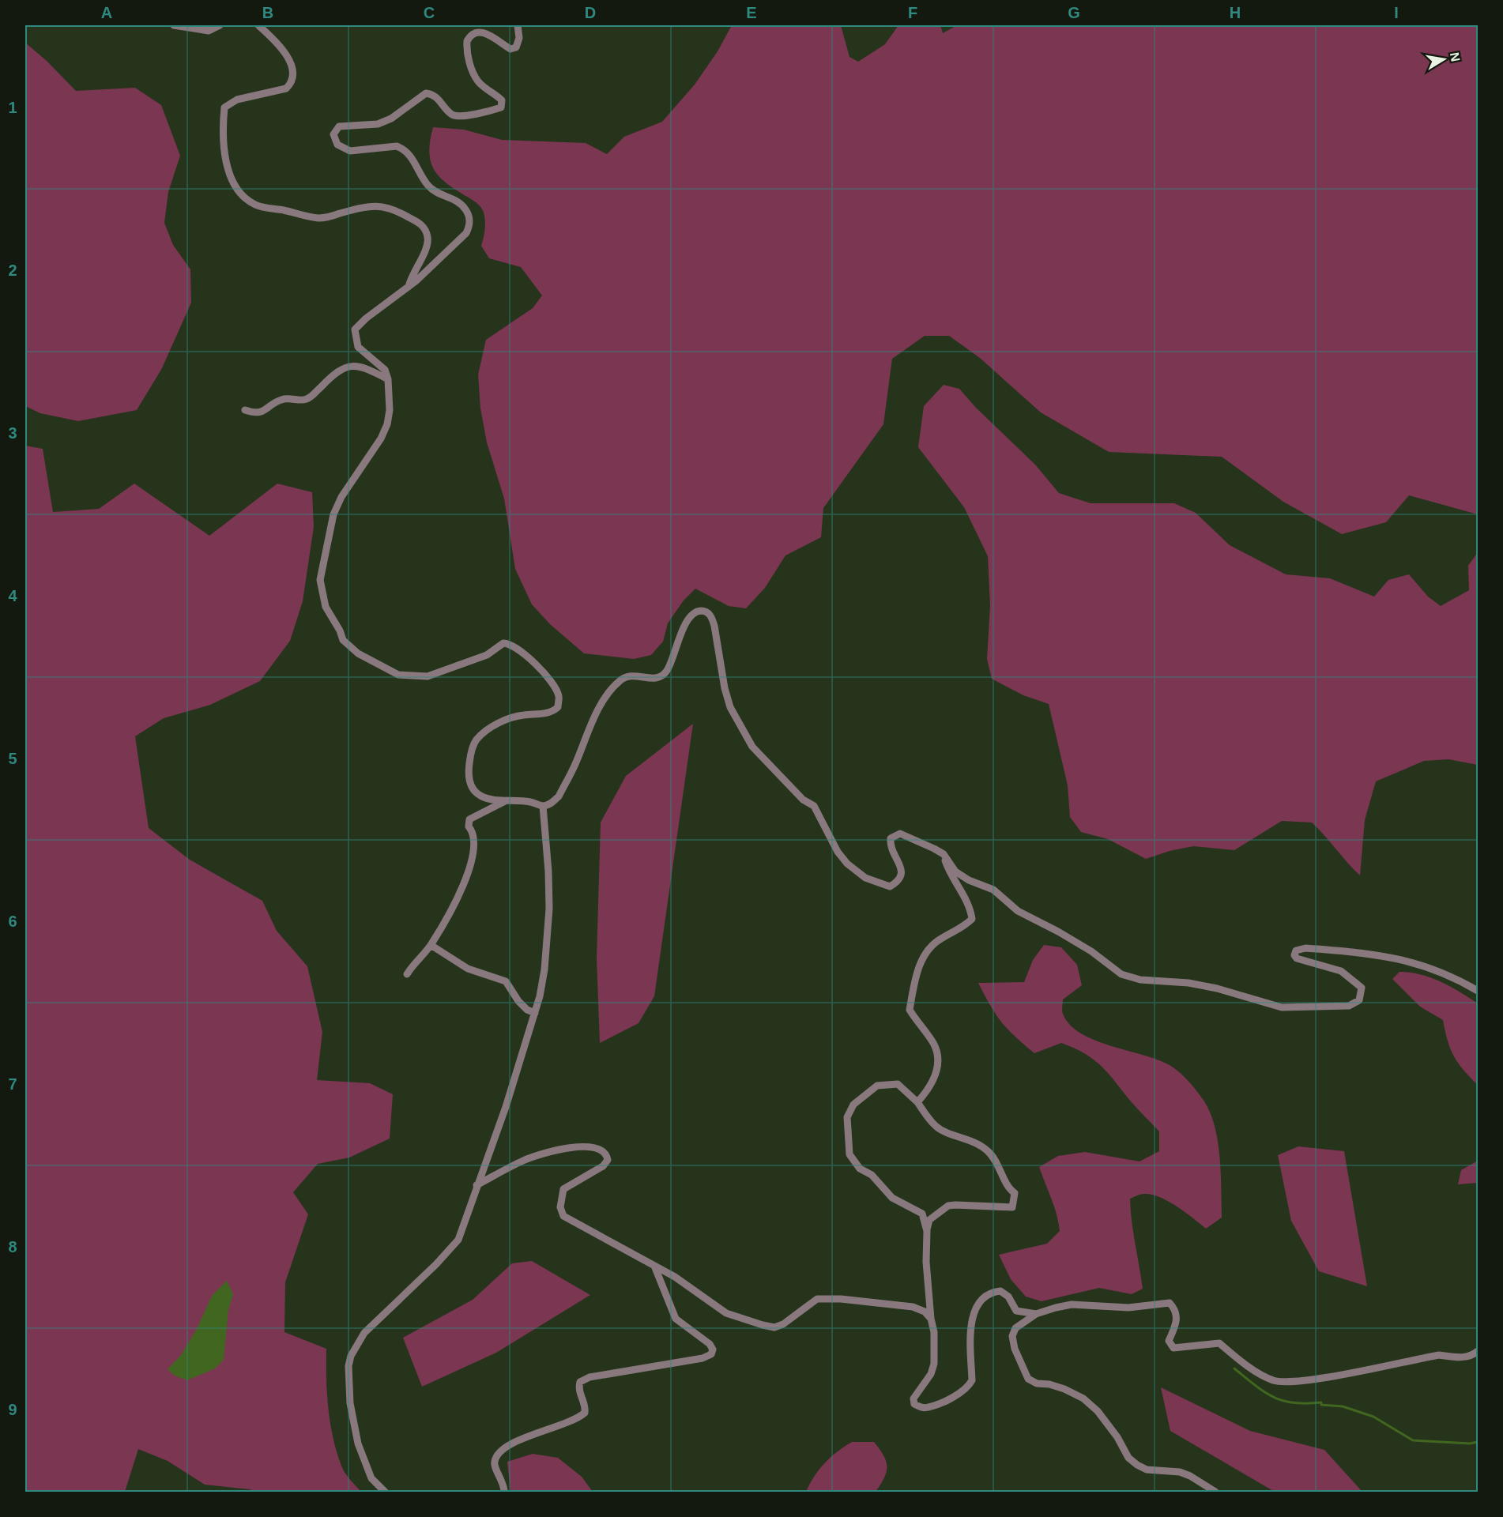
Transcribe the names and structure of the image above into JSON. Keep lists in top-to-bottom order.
{
  "north": "right",
  "grid": {
    "columns": [
      "A",
      "B",
      "C",
      "D",
      "E",
      "F",
      "G",
      "H",
      "I"
    ],
    "rows": [
      "1",
      "2",
      "3",
      "4",
      "5",
      "6",
      "7",
      "8",
      "9"
    ]
  }
}
